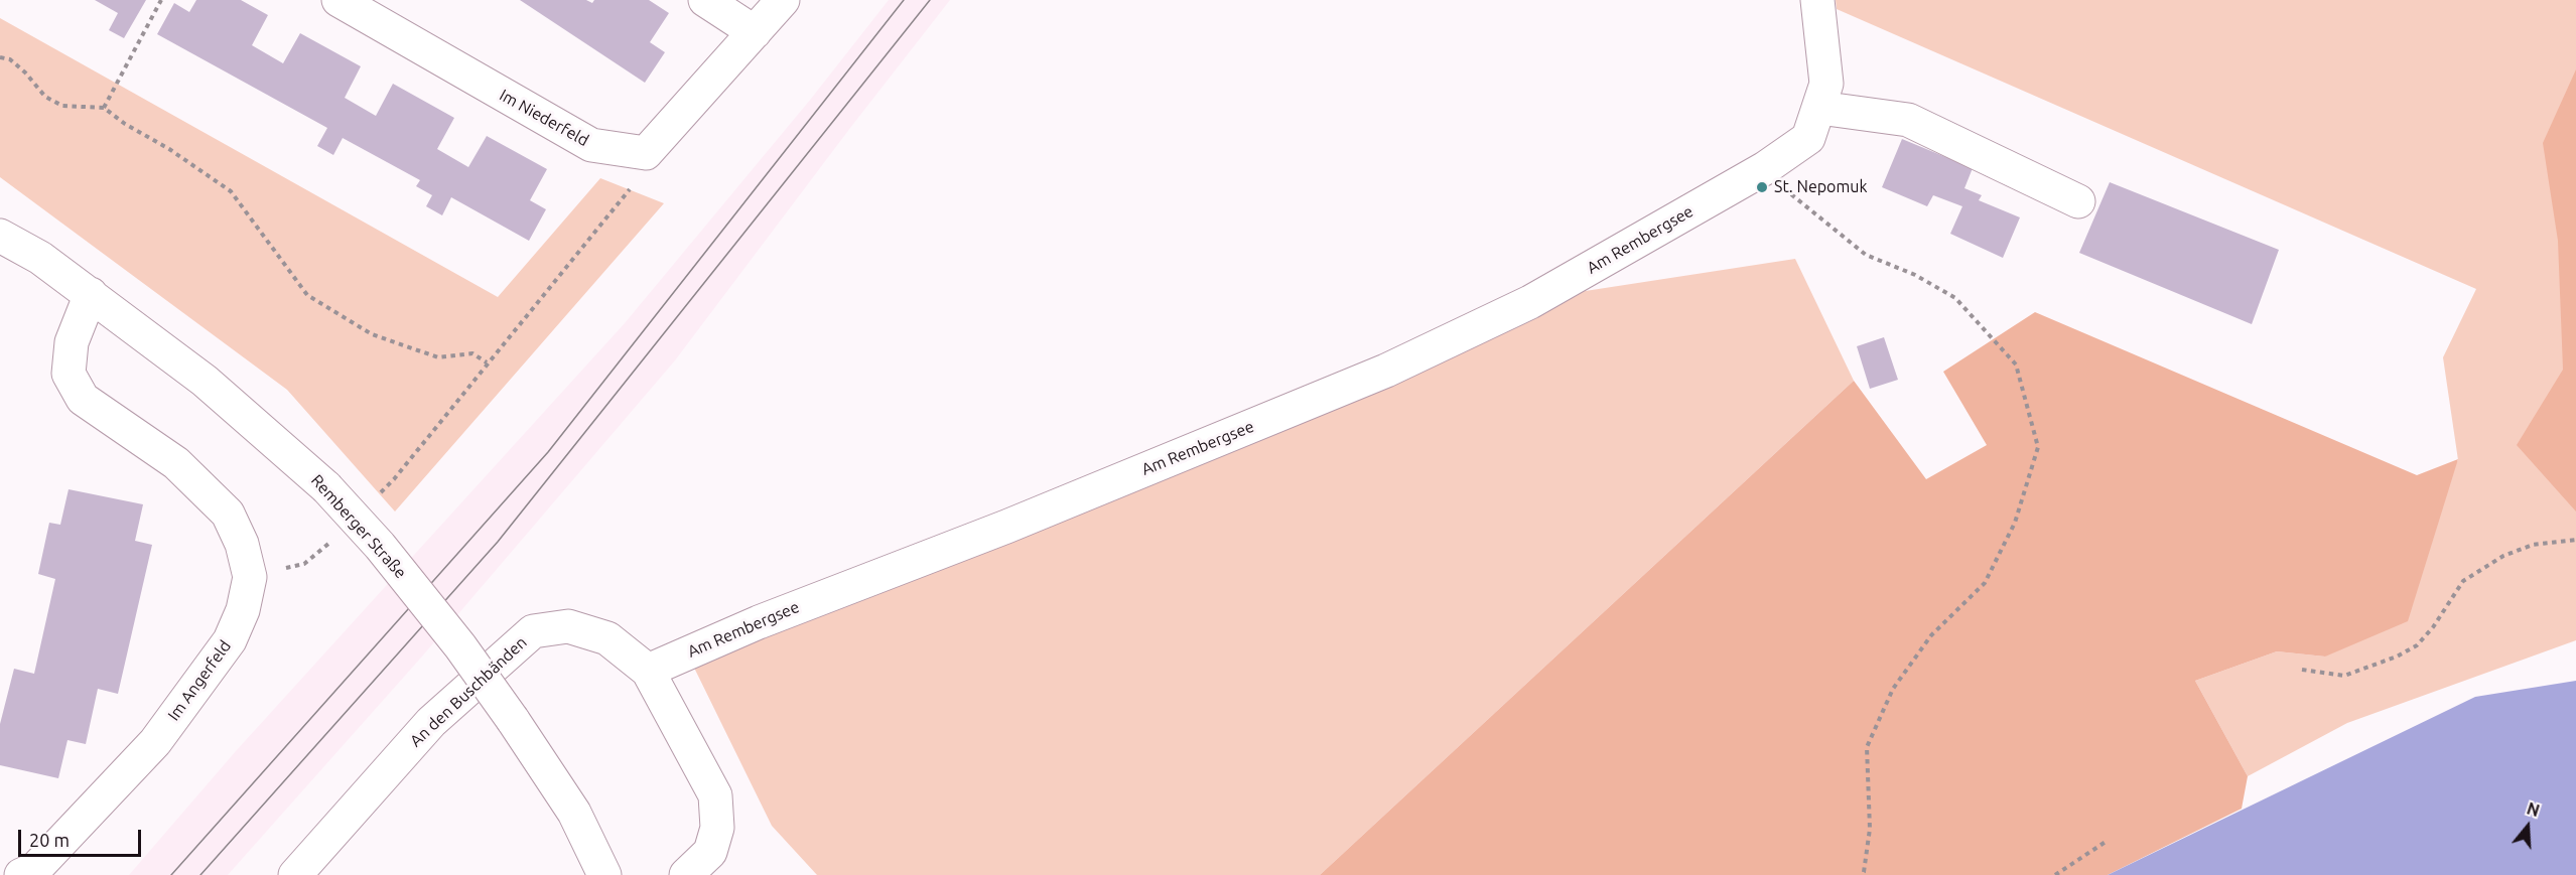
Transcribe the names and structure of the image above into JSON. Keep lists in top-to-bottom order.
{
  "streets": {
    "street": [
      "Im Niederfeld",
      "Am Rembergsee",
      "Remberger Straße",
      "Im Angerfeld",
      "An den Buschbänden"
    ]
  },
  "crossings": [
    ["Am Rembergsee", "An den Buschbänden"],
    ["Remberger Straße", "Im Angerfeld"]
  ],
  "places": ["St. Nepomuk"],
  "scale_bar": "20 m",
  "north": "top"
}
